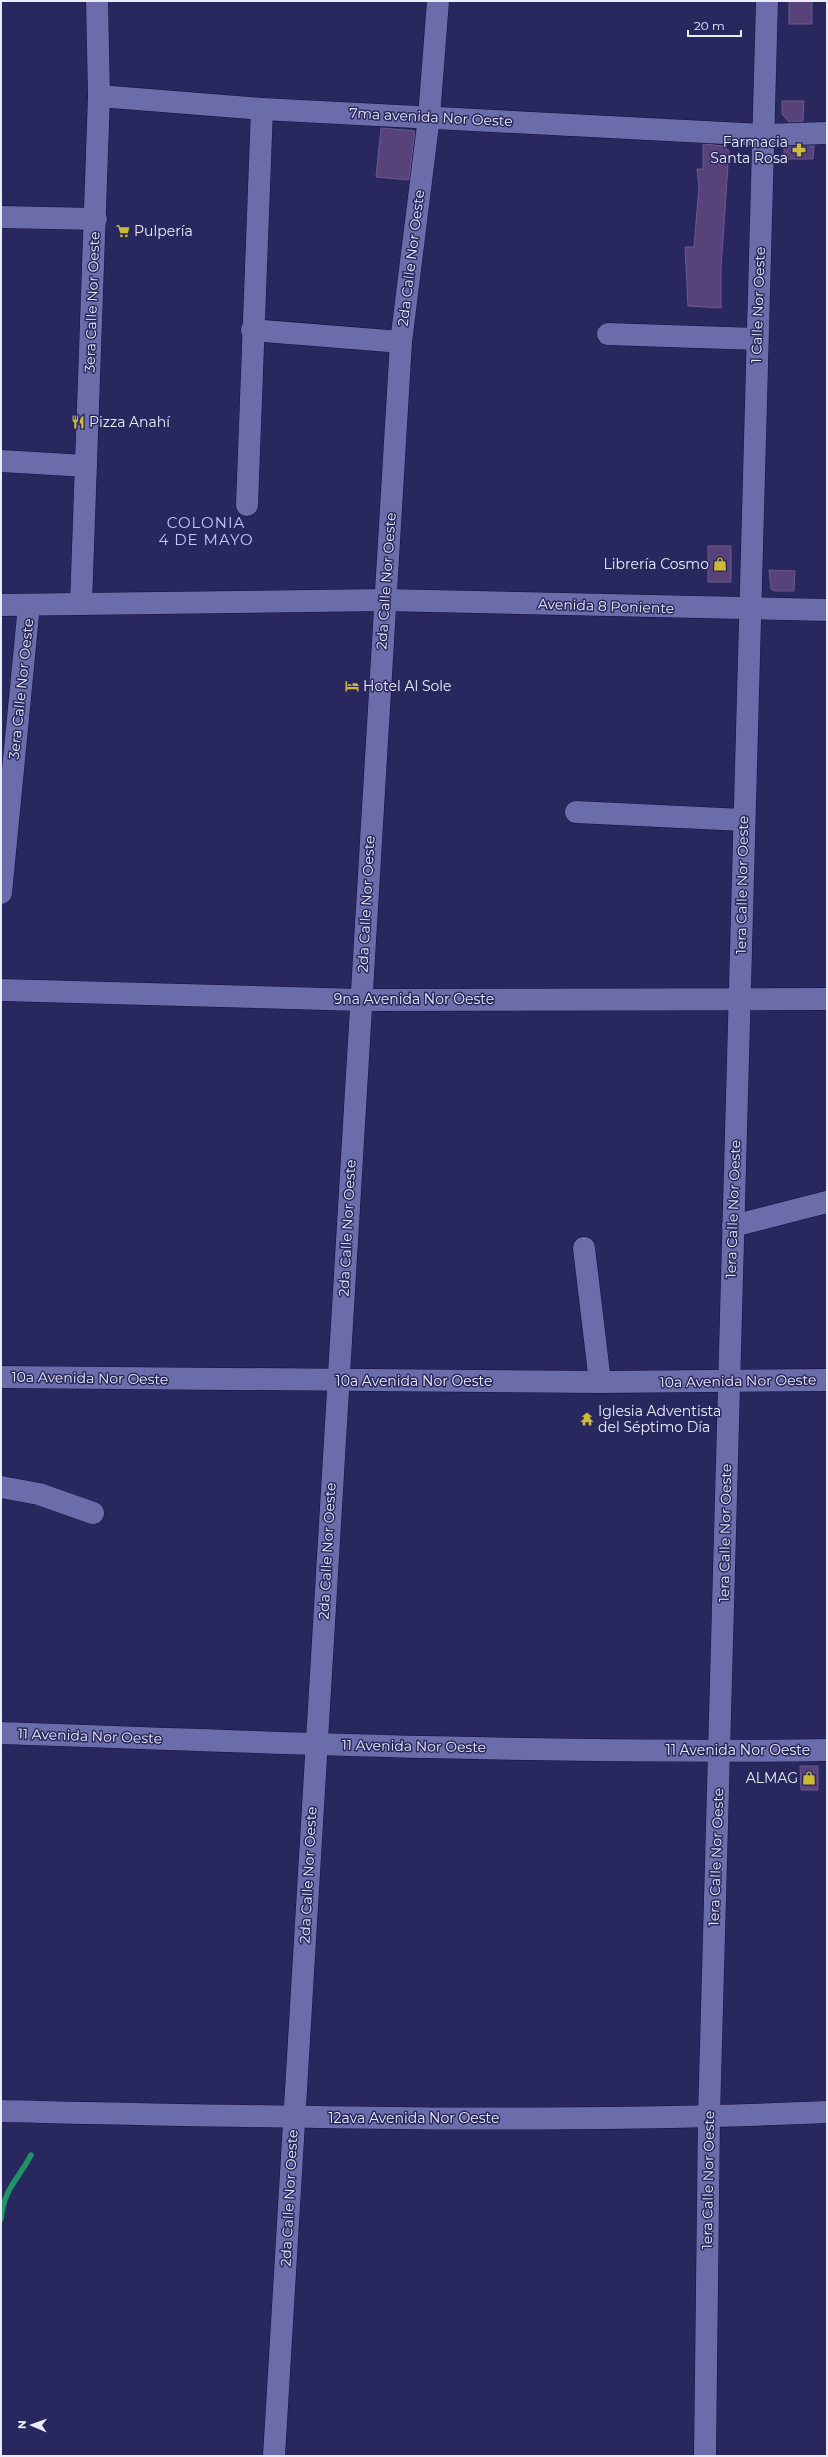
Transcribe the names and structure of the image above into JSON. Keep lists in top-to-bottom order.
{
  "streets": {
    "street": [
      "7ma avenida Nor Oeste",
      "2da Calle Nor Oeste",
      "3era Calle Nor Oeste",
      "1 Calle Nor Oeste",
      "Avenida 8 Poniente",
      "1era Calle Nor Oeste",
      "9na Avenida Nor Oeste",
      "10a Avenida Nor Oeste",
      "11 Avenida Nor Oeste",
      "12ava Avenida Nor Oeste"
    ]
  },
  "crossings": [
    ["7ma avenida Nor Oeste", "2da Calle Nor Oeste"],
    ["7ma avenida Nor Oeste", "3era Calle Nor Oeste"],
    ["7ma avenida Nor Oeste", "1 Calle Nor Oeste"],
    ["2da Calle Nor Oeste", "Avenida 8 Poniente"],
    ["2da Calle Nor Oeste", "9na Avenida Nor Oeste"],
    ["2da Calle Nor Oeste", "10a Avenida Nor Oeste"],
    ["2da Calle Nor Oeste", "11 Avenida Nor Oeste"],
    ["2da Calle Nor Oeste", "12ava Avenida Nor Oeste"],
    ["3era Calle Nor Oeste", "Avenida 8 Poniente"],
    ["1 Calle Nor Oeste", "Avenida 8 Poniente"],
    ["1 Calle Nor Oeste", "1era Calle Nor Oeste"],
    ["Avenida 8 Poniente", "1era Calle Nor Oeste"],
    ["1era Calle Nor Oeste", "9na Avenida Nor Oeste"],
    ["1era Calle Nor Oeste", "10a Avenida Nor Oeste"],
    ["1era Calle Nor Oeste", "11 Avenida Nor Oeste"],
    ["1era Calle Nor Oeste", "12ava Avenida Nor Oeste"]
  ],
  "districts": ["COLONIA 4 DE MAYO"],
  "places": {
    "pharmacy": ["Farmacia Santa Rosa"],
    "supermarket": ["Pulpería"],
    "restaurant": ["Pizza Anahí"],
    "shop": ["Librería Cosmo", "ALMAG"],
    "hotel": ["Hotel Al Sole"],
    "temple": ["Iglesia Adventista del Séptimo Día"]
  },
  "scale_bar": "20 m",
  "north": "left"
}
